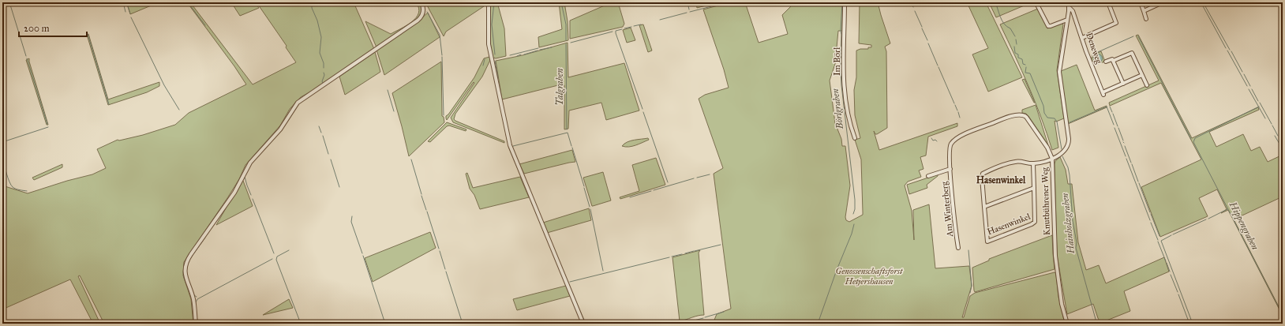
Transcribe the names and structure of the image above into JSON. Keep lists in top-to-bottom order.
{
  "streets": {
    "street": [
      "Deneweg",
      "Im Börl",
      "Knutbührener Weg",
      "Am Winterberg",
      "Hasenwinkel"
    ]
  },
  "crossings": [
    ["Deneweg", "Knutbührener Weg"],
    ["Knutbührener Weg", "Am Winterberg"],
    ["Knutbührener Weg", "Hasenwinkel"],
    ["Am Winterberg", "Hasenwinkel"]
  ],
  "districts": ["Hasenwinkel"],
  "water": [
    "Talgraben",
    "Börlgraben",
    "Hainholzgraben",
    "Hippengraben"
  ],
  "parks": ["Genossenschaftsforst Hetjershausen"],
  "scale_bar": "200 m"
}
